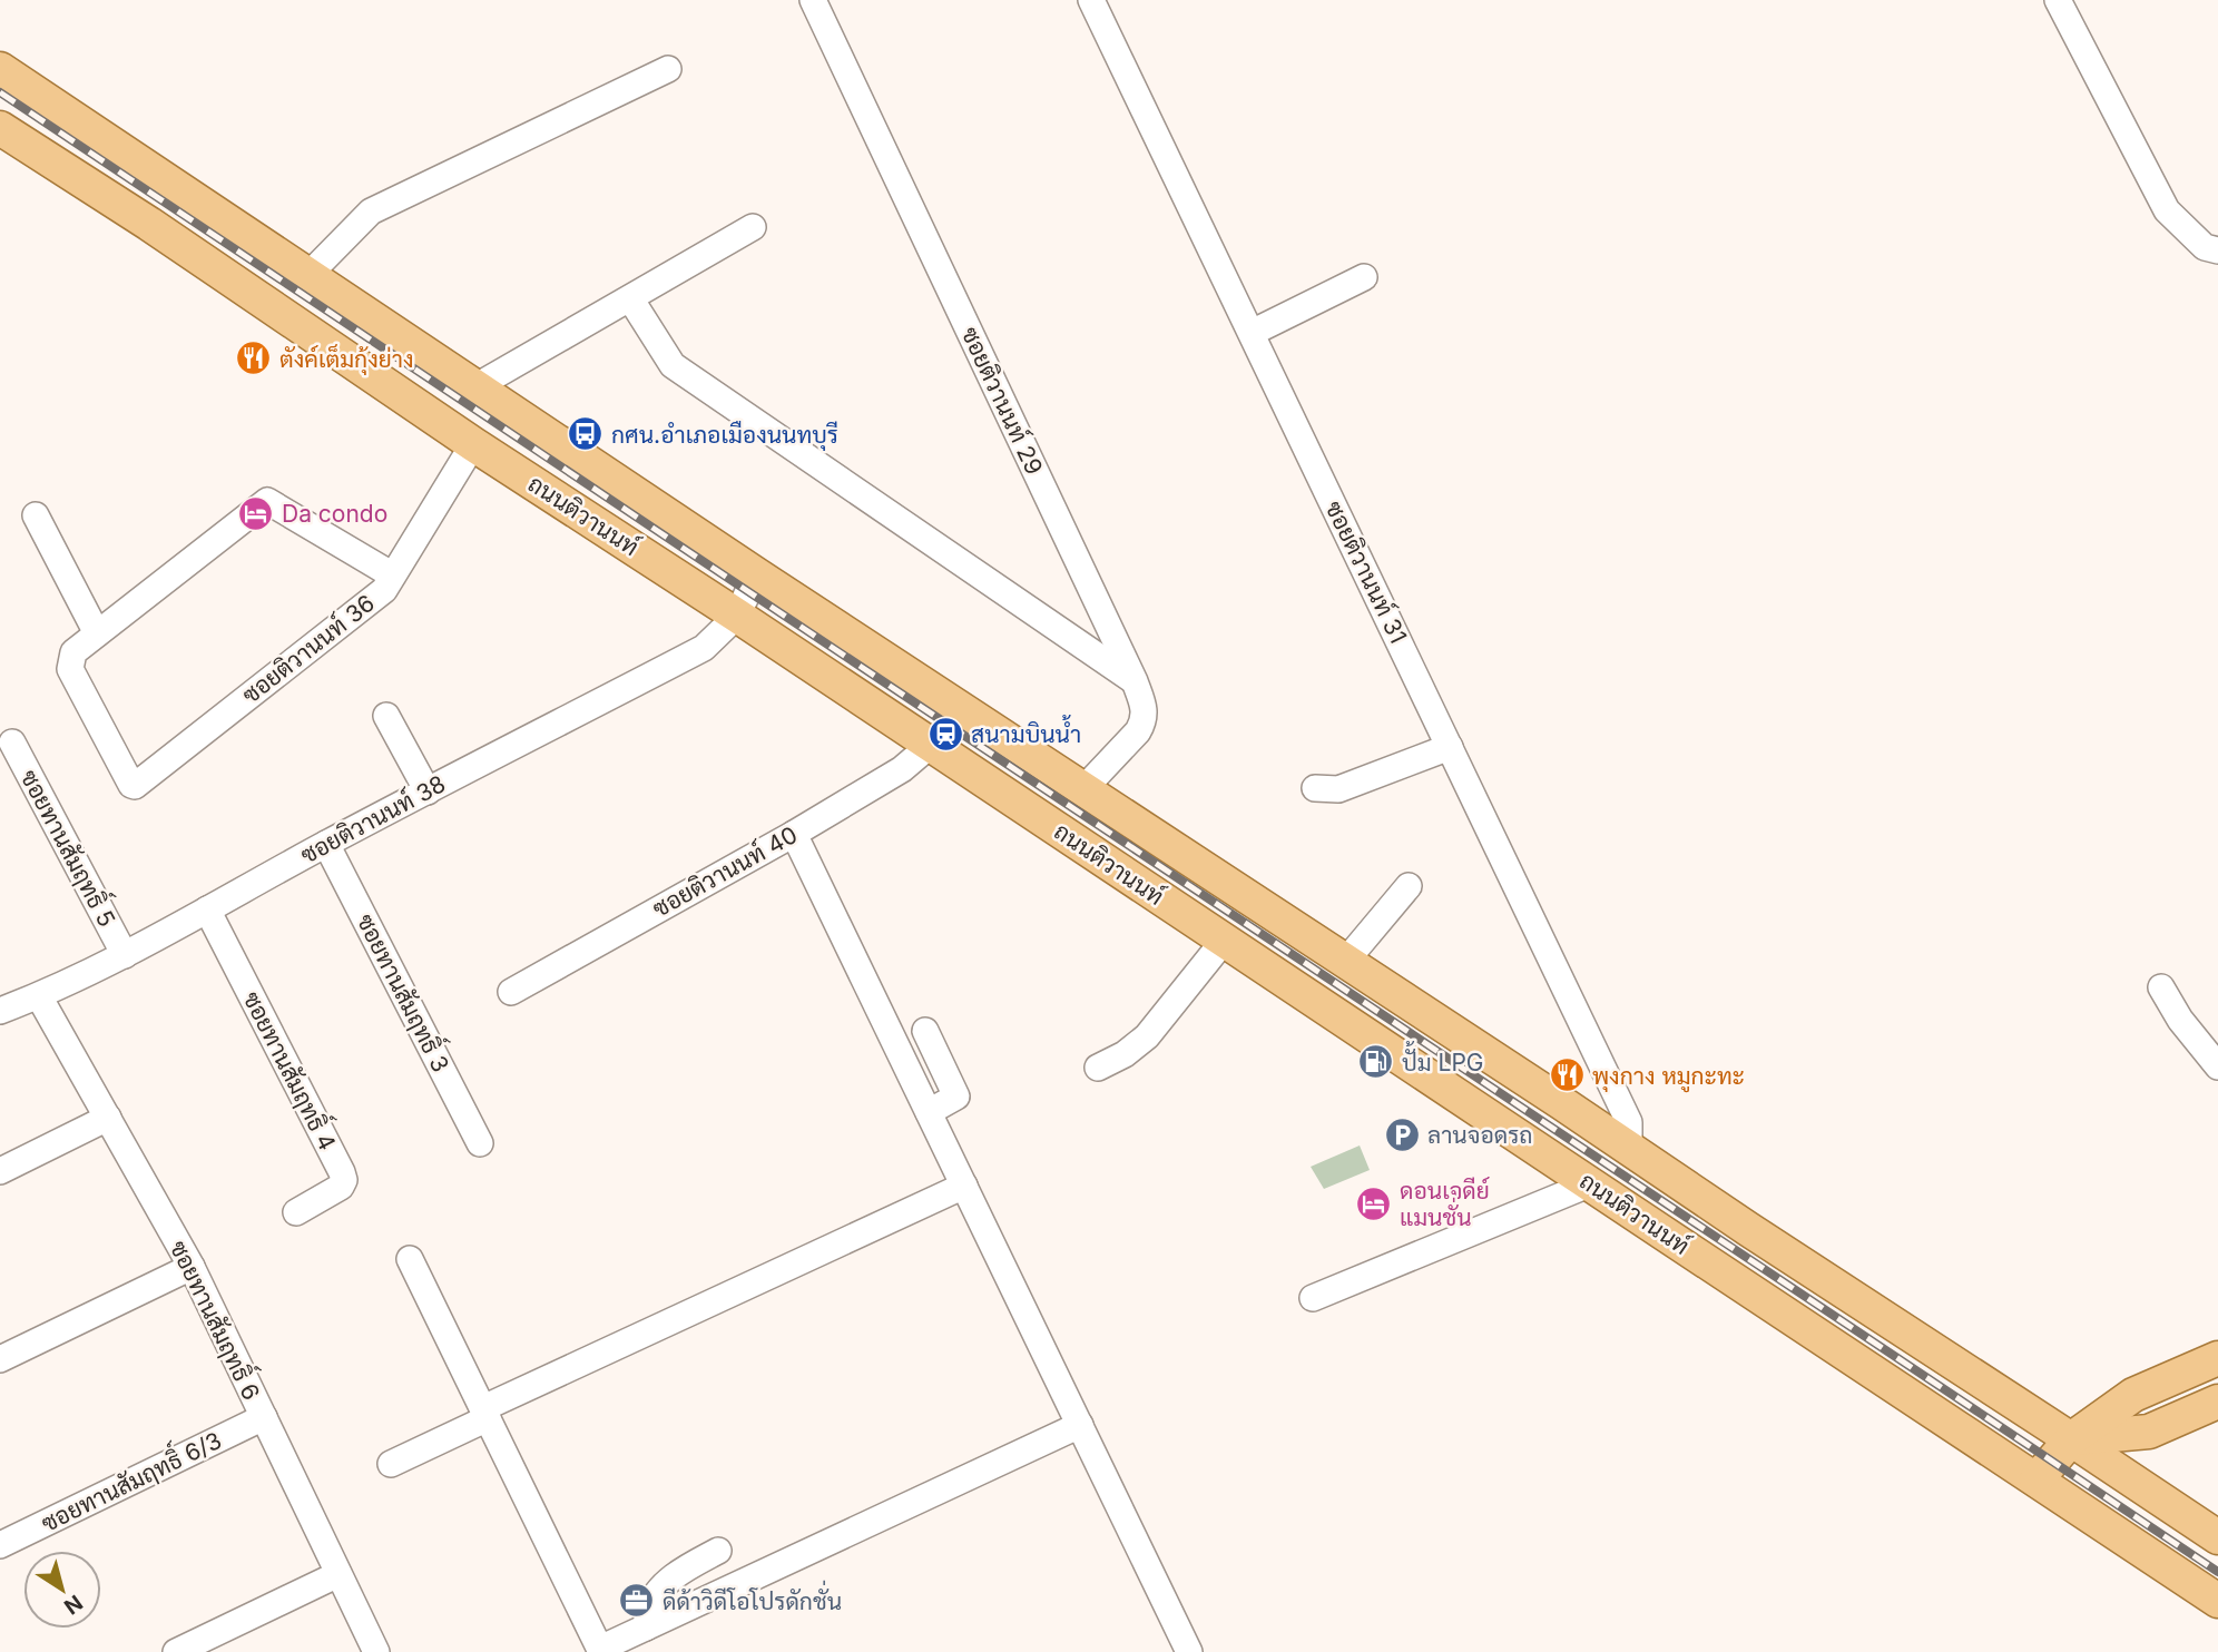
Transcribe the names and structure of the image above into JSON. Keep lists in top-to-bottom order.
{
  "streets": {
    "main road": ["ถนนติวานนท์"],
    "street": [
      "ซอยติวานนท์ 29",
      "ซอยติวานนท์ 31",
      "ซอยติวานนท์ 36",
      "ซอยติวานนท์ 38",
      "ซอยทานสัมฤทธิ์ 5",
      "ซอยติวานนท์ 40",
      "ซอยทานสัมฤทธิ์ 3",
      "ซอยทานสัมฤทธิ์ 4",
      "ซอยทานสัมฤทธิ์ 6",
      "ซอยทานสัมฤทธิ์ 6/3"
    ]
  },
  "crossings": [
    ["ซอยติวานนท์ 29", "ถนนติวานนท์"],
    ["ถนนติวานนท์", "ซอยติวานนท์ 31"],
    ["ถนนติวานนท์", "ซอยติวานนท์ 36"],
    ["ถนนติวานนท์", "ซอยติวานนท์ 38"],
    ["ถนนติวานนท์", "ซอยติวานนท์ 40"],
    ["ซอยติวานนท์ 38", "ซอยทานสัมฤทธิ์ 5"],
    ["ซอยติวานนท์ 38", "ซอยทานสัมฤทธิ์ 3"],
    ["ซอยติวานนท์ 38", "ซอยทานสัมฤทธิ์ 4"],
    ["ซอยติวานนท์ 38", "ซอยทานสัมฤทธิ์ 6"],
    ["ซอยทานสัมฤทธิ์ 6", "ซอยทานสัมฤทธิ์ 6/3"]
  ],
  "places": {
    "restaurant": ["ตังค์เต็มกุ้งย่าง", "พุงกาง หมูกะทะ"],
    "bus stop": ["กศน.อำเภอเมืองนนทบุรี"],
    "hotel": ["Da condo", "ดอนเจดีย์ แมนชั่น"],
    "station": ["สนามบินน้ำ"],
    "fuel station": ["ปั้ม LPG"],
    "parking": ["ลานจอดรถ"],
    "office": ["ดีด้าวิดีโอโปรดักชั่น"]
  },
  "north": "bottom right"
}
